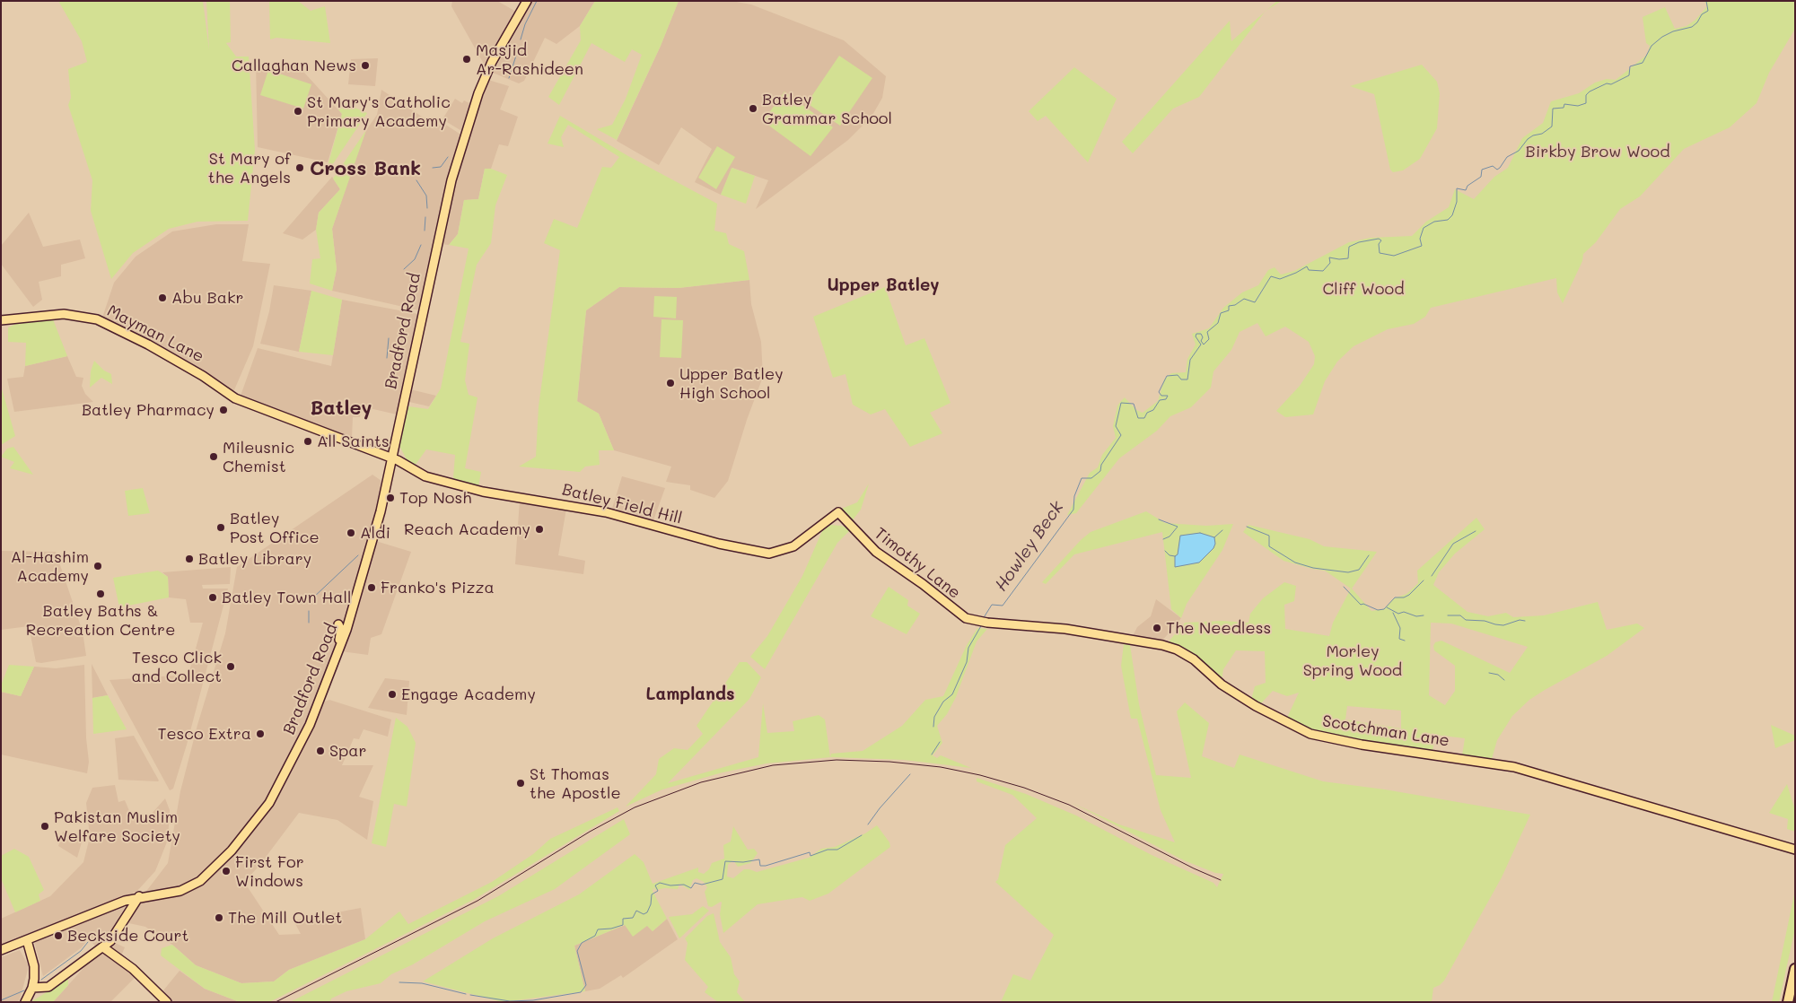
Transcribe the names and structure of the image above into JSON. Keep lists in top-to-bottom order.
{
  "streets": {
    "main road": [
      "Bradford Road",
      "Mayman Lane",
      "Batley Field Hill",
      "Timothy Lane",
      "Scotchman Lane"
    ]
  },
  "crossings": [
    ["Bradford Road", "Mayman Lane"],
    ["Bradford Road", "Batley Field Hill"],
    ["Mayman Lane", "Batley Field Hill"],
    ["Batley Field Hill", "Timothy Lane"],
    ["Timothy Lane", "Scotchman Lane"]
  ],
  "districts": [
    "Cross Bank",
    "Upper Batley",
    "Batley",
    "Lamplands"
  ],
  "water": ["Howley Beck"],
  "parks": ["Birkby Brow Wood", "Cliff Wood", "Morley Spring Wood"],
  "places": [
    "Masjid Ar-Rashideen",
    "Callaghan News",
    "Batley Grammar School",
    "St Mary's Catholic Primary Academy",
    "St Mary of the Angels",
    "Abu Bakr",
    "Upper Batley High School",
    "Batley Pharmacy",
    "All Saints",
    "Mileusnic Chemist",
    "Top Nosh",
    "Batley Post Office",
    "Reach Academy",
    "Aldi",
    "Batley Library",
    "Al-Hashim Academy",
    "Franko's Pizza",
    "Batley Baths & Recreation Centre",
    "Batley Town Hall",
    "The Needless",
    "Tesco Click and Collect",
    "Engage Academy",
    "Tesco Extra",
    "Spar",
    "St Thomas the Apostle",
    "Pakistan Muslim Welfare Society",
    "First For Windows",
    "The Mill Outlet",
    "Beckside Court"
  ]
}
